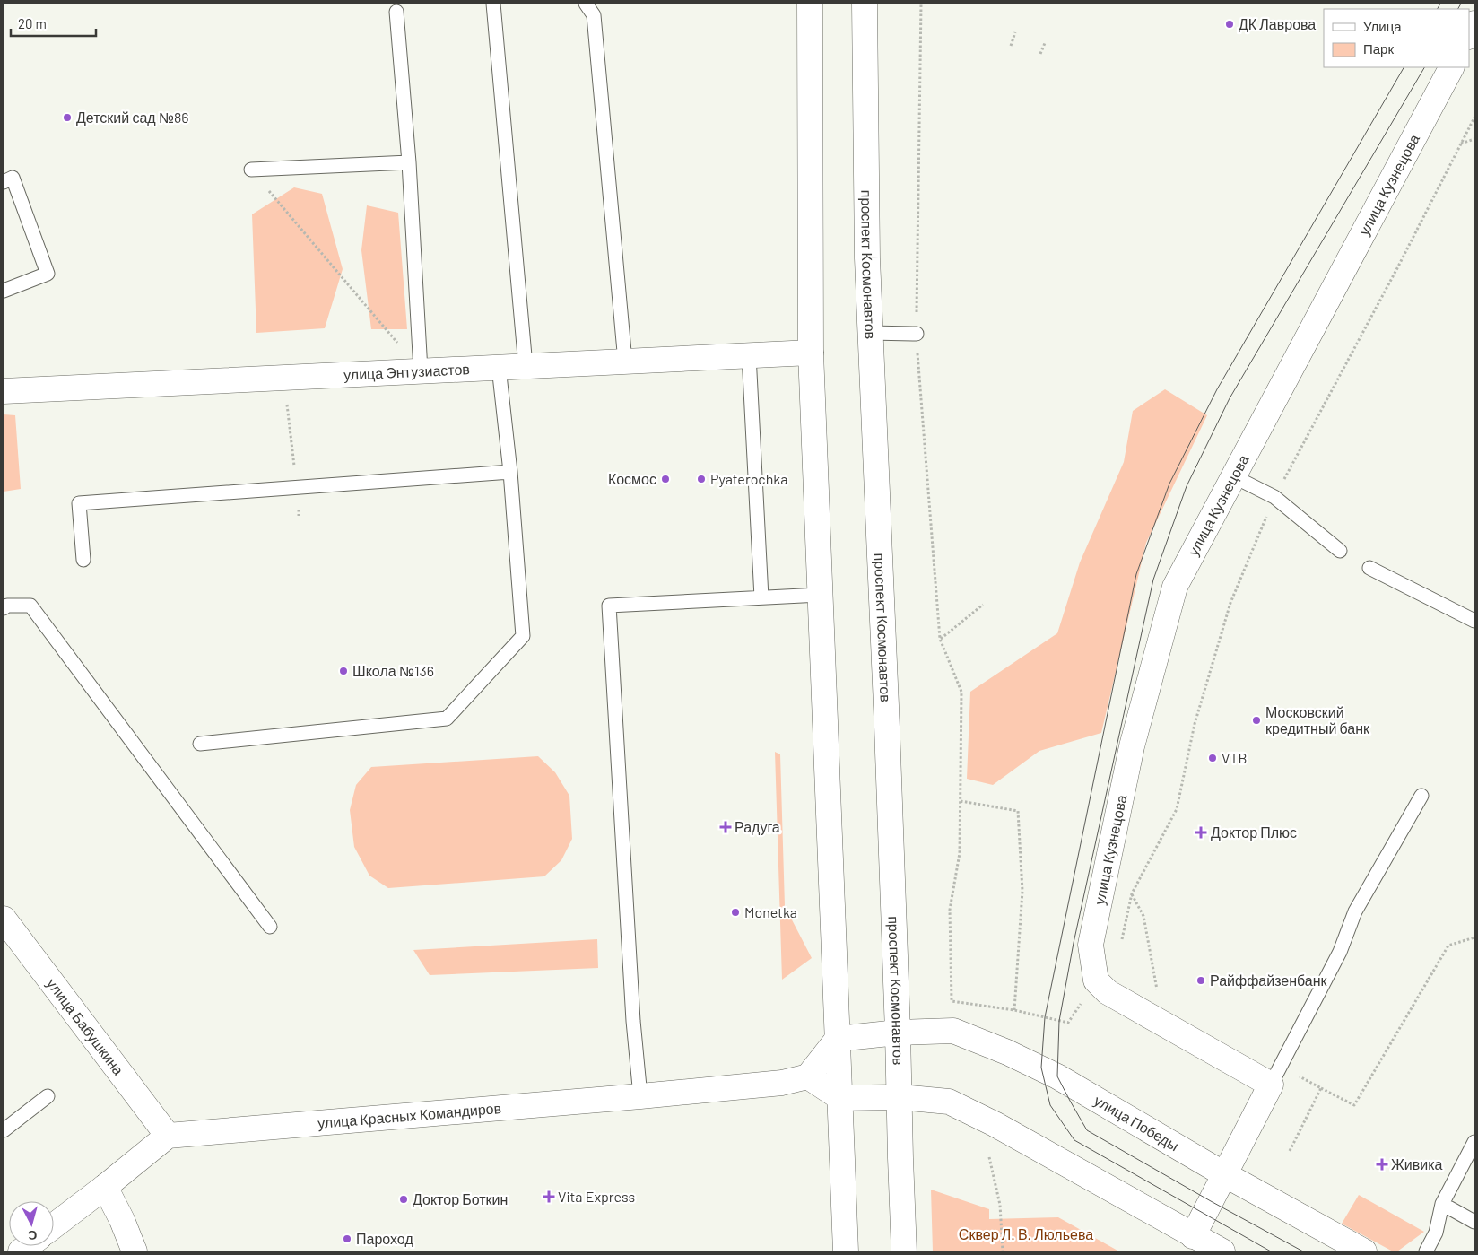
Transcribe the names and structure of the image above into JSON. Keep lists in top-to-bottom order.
{
  "streets": {
    "main road": [
      "улица Кузнецова",
      "проспект Космонавтов",
      "улица Энтузиастов",
      "улица Бабушкина",
      "улица Красных Командиров",
      "улица Победы"
    ]
  },
  "crossings": [
    ["проспект Космонавтов", "улица Победы"],
    ["улица Бабушкина", "улица Красных Командиров"]
  ],
  "parks": ["Сквер Л. В. Люльева"],
  "places": {
    "other": [
      "ДК Лаврова",
      "Детский сад №86",
      "Космос",
      "Pyaterochka",
      "Школа №136",
      "Московский кредитный банк",
      "VTB",
      "Monetka",
      "Райффайзенбанк",
      "Доктор Боткин",
      "Пароход"
    ],
    "health": [
      "Радуга",
      "Доктор Плюс",
      "Живика",
      "Vita Express"
    ]
  },
  "legend": ["Улица", "Парк"],
  "scale_bar": "20 m",
  "north": "bottom"
}
